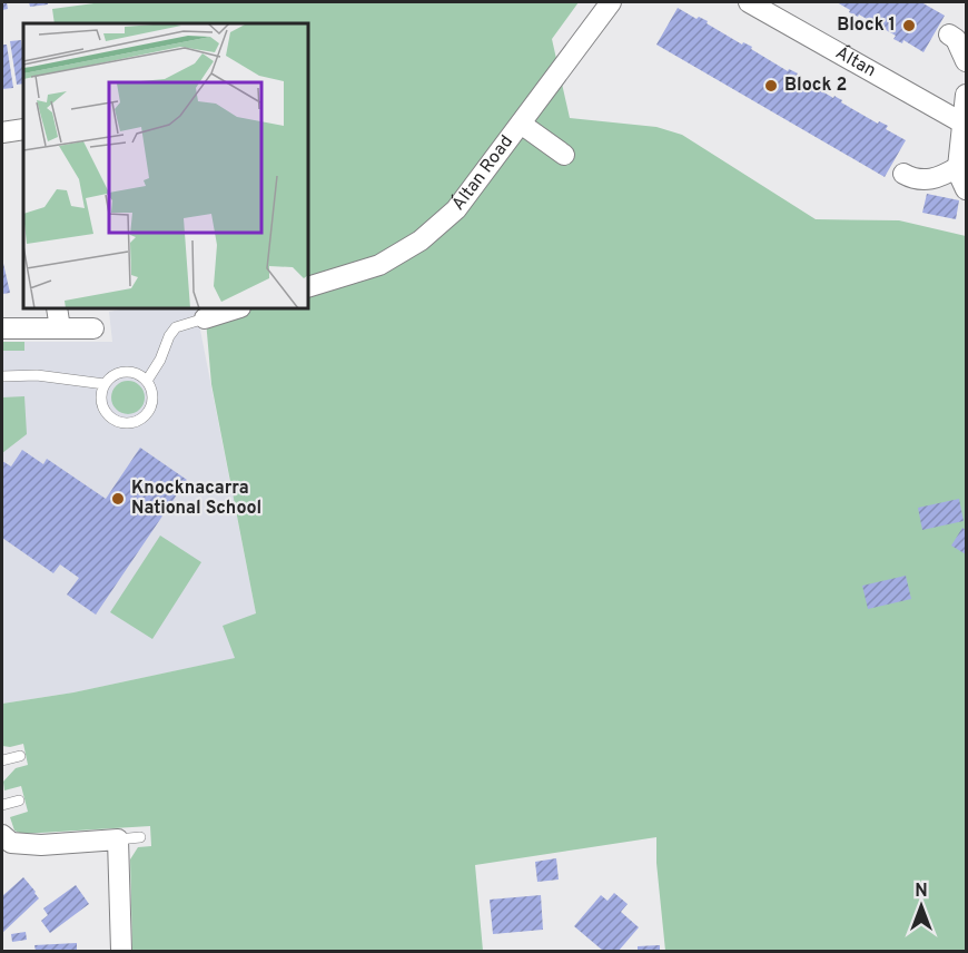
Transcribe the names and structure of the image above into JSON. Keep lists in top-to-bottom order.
{
  "streets": {
    "street": ["Áltan", "Áltan Road"]
  },
  "places": ["Block 1", "Block 2", "Knocknacarra National School"],
  "north": "top"
}
